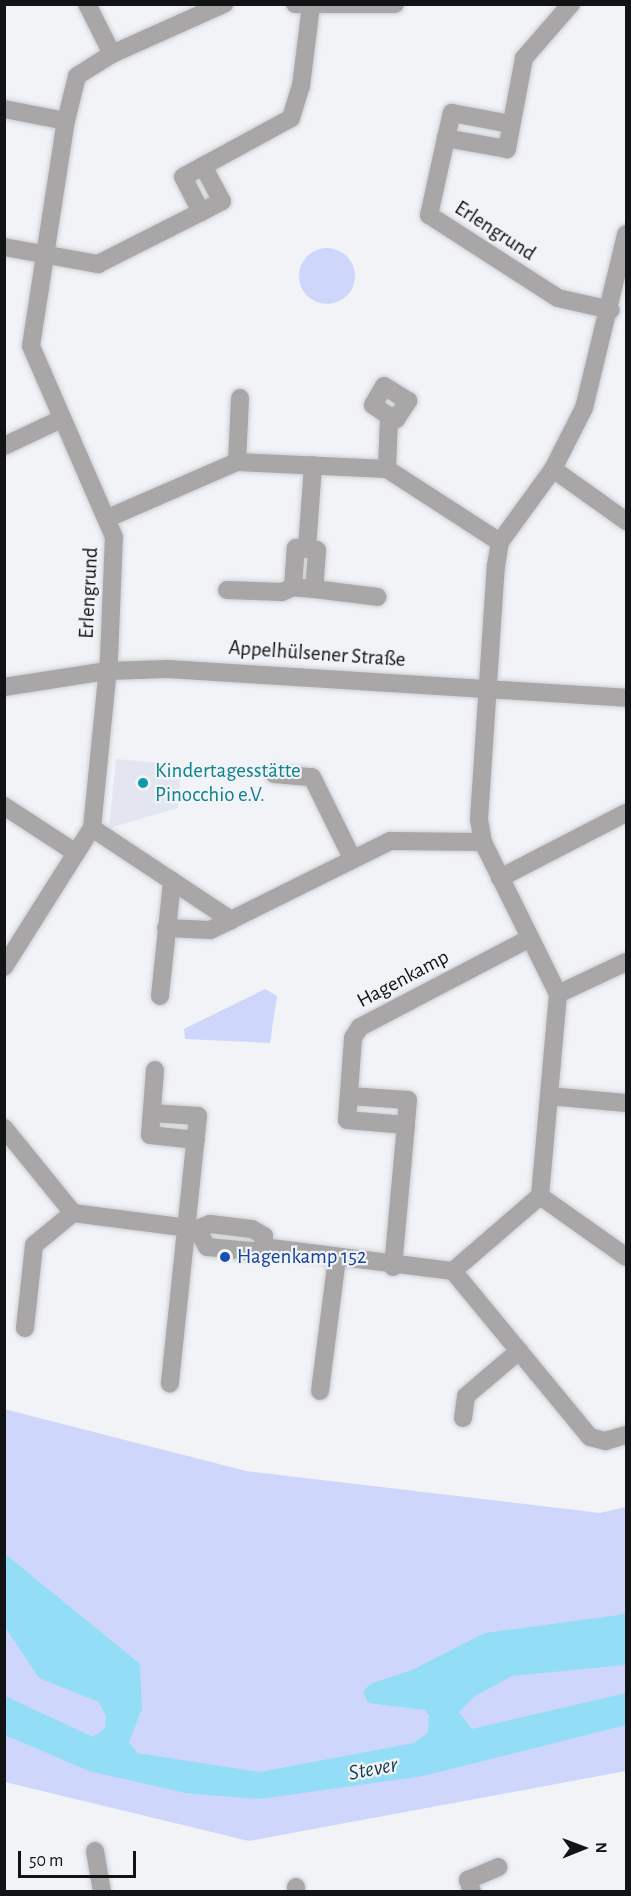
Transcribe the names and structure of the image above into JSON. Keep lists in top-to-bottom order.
{
  "streets": {
    "street": ["Erlengrund", "Appelhülsener Straße", "Hagenkamp"]
  },
  "crossings": [
    ["Erlengrund", "Appelhülsener Straße"]
  ],
  "water": ["Stever"],
  "places": ["Kindertagesstätte Pinocchio e.V.", "Hagenkamp 152"],
  "scale_bar": "50 m",
  "north": "right"
}
